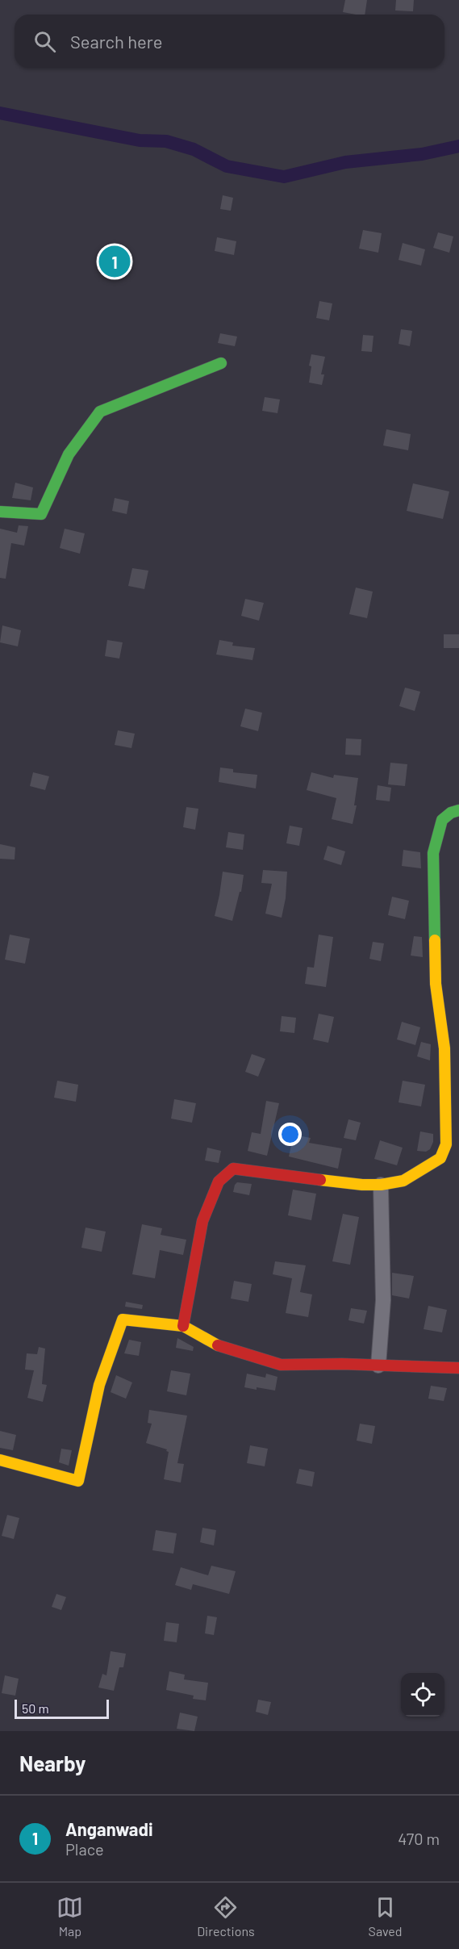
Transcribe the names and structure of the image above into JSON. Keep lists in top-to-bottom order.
{
  "scale_bar": "50 m",
  "page": {
    "search": "Search here",
    "pins": "1",
    "scale": "50 m",
    "heading": "Nearby",
    "list": [
      {
        "mark": "1",
        "name": "Anganwadi",
        "note": "Place",
        "value": "470 m"
      }
    ],
    "nav": ["Map", "Directions", "Saved"]
  }
}
